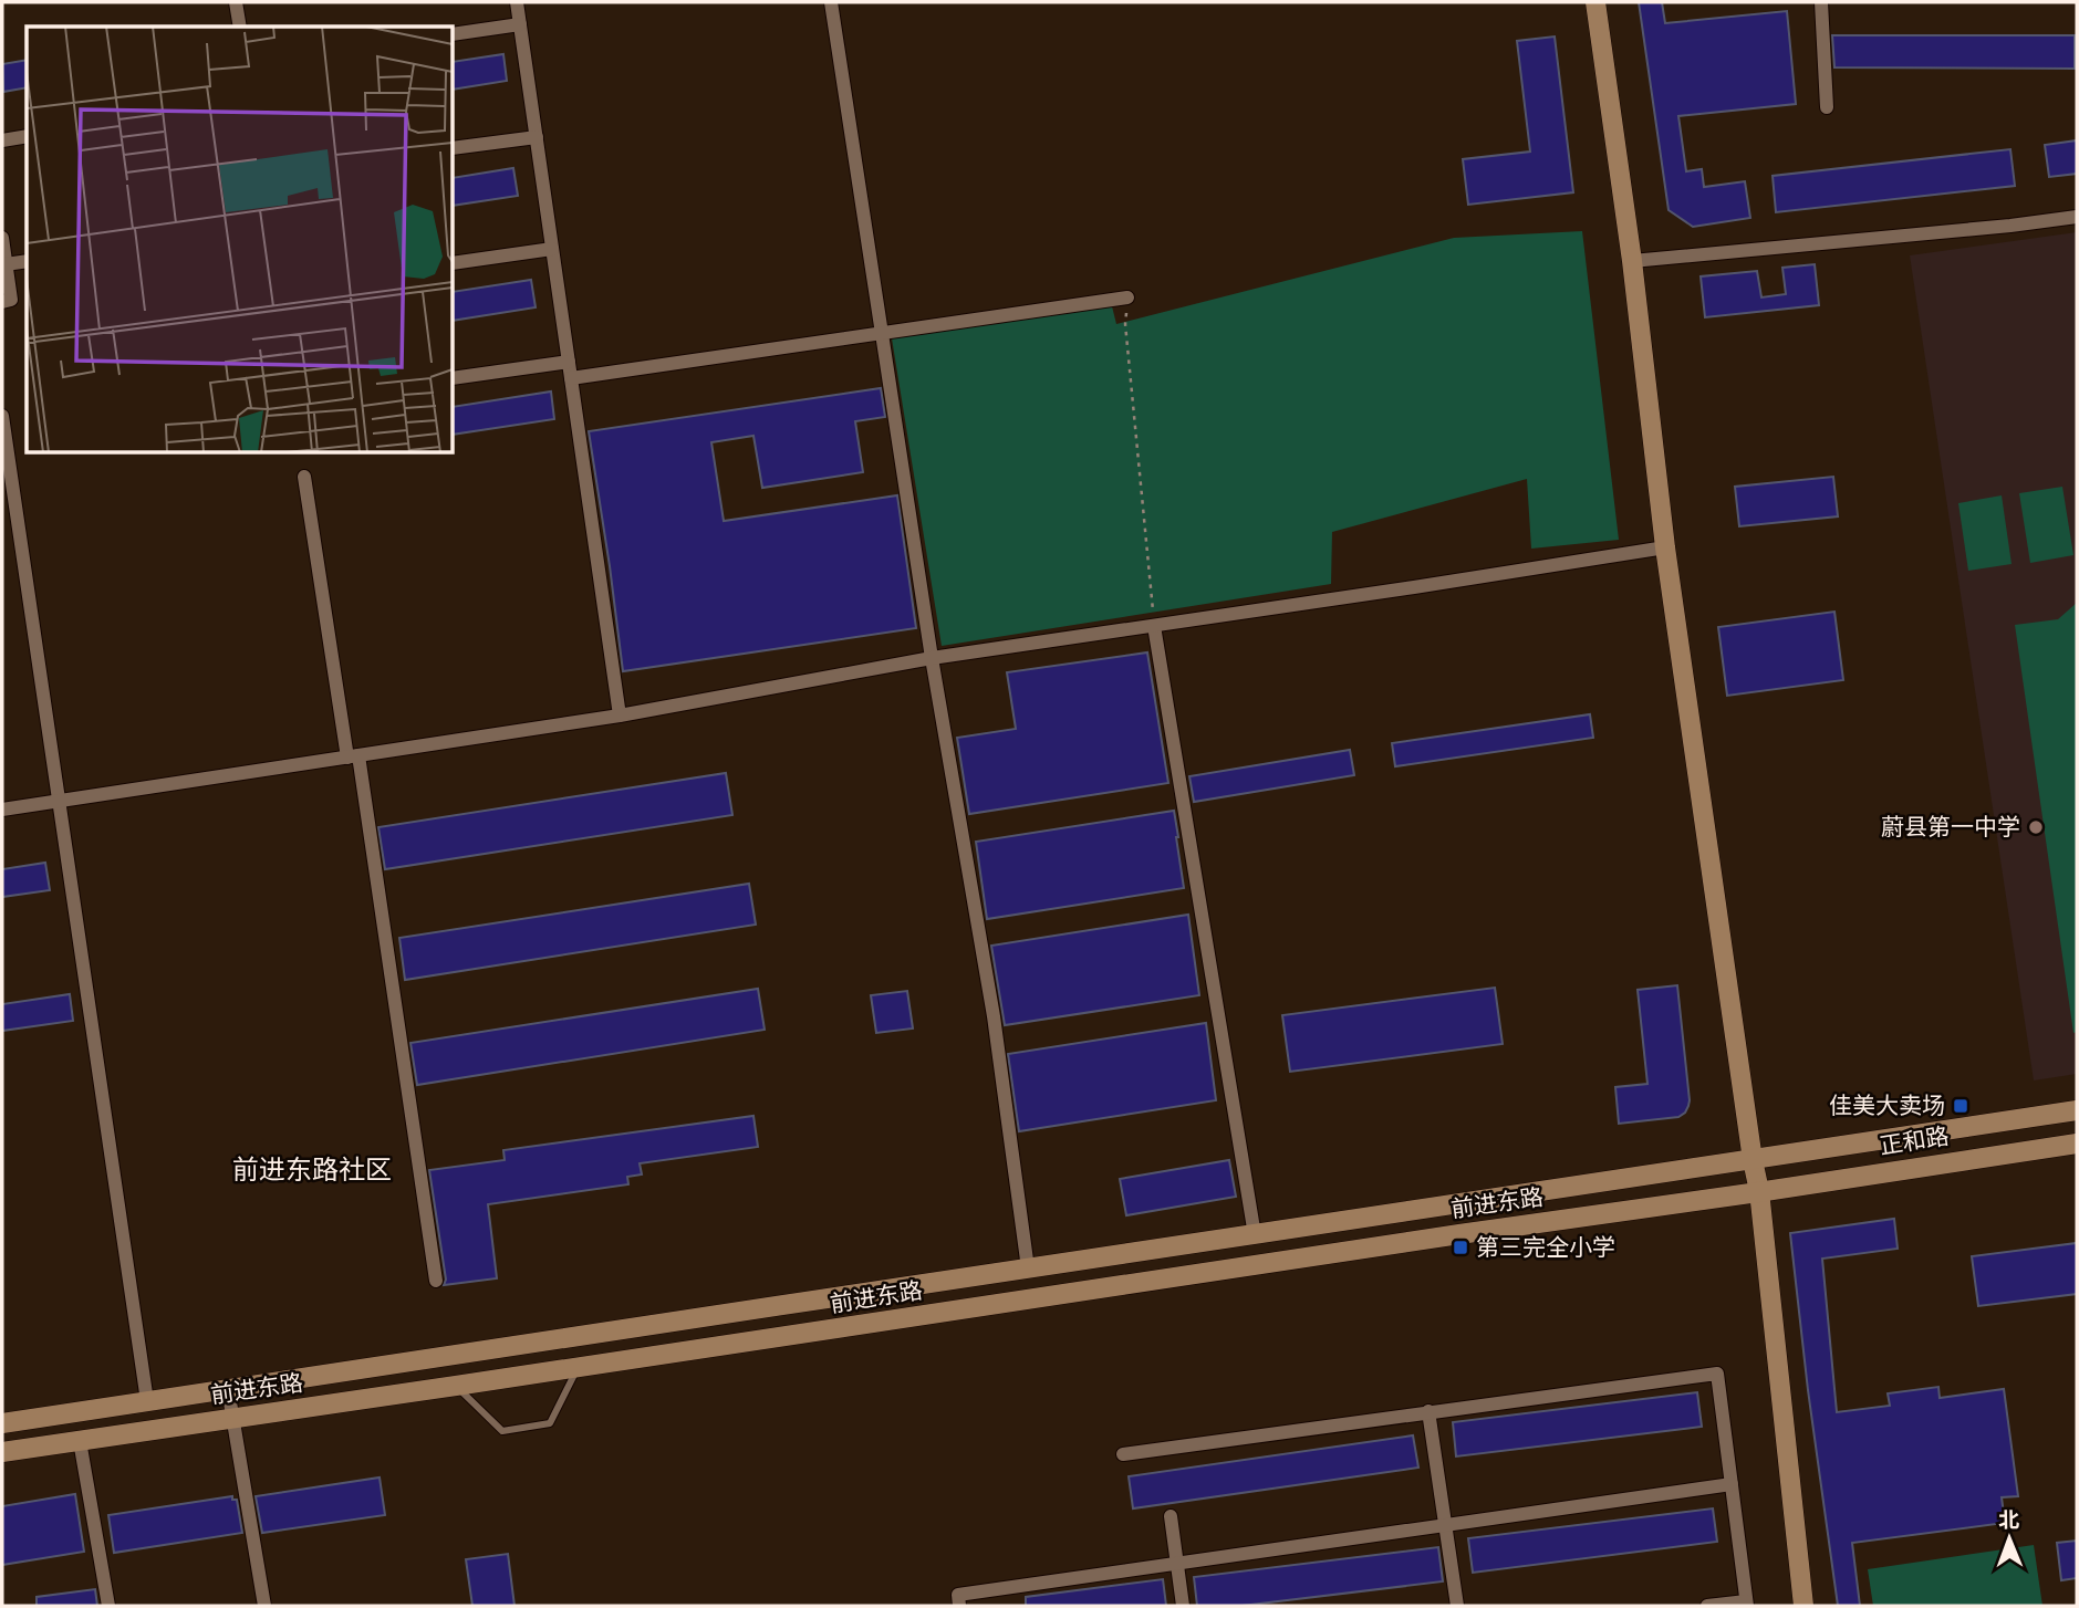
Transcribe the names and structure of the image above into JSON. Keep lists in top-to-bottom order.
{
  "streets": {
    "main road": ["正和路", "前进东路"]
  },
  "crossings": [
    ["正和路", "前进东路"]
  ],
  "districts": ["前进东路社区"],
  "places": {
    "other": ["蔚县第一中学"],
    "transit": ["佳美大卖场", "第三完全小学"]
  },
  "north": "top"
}
